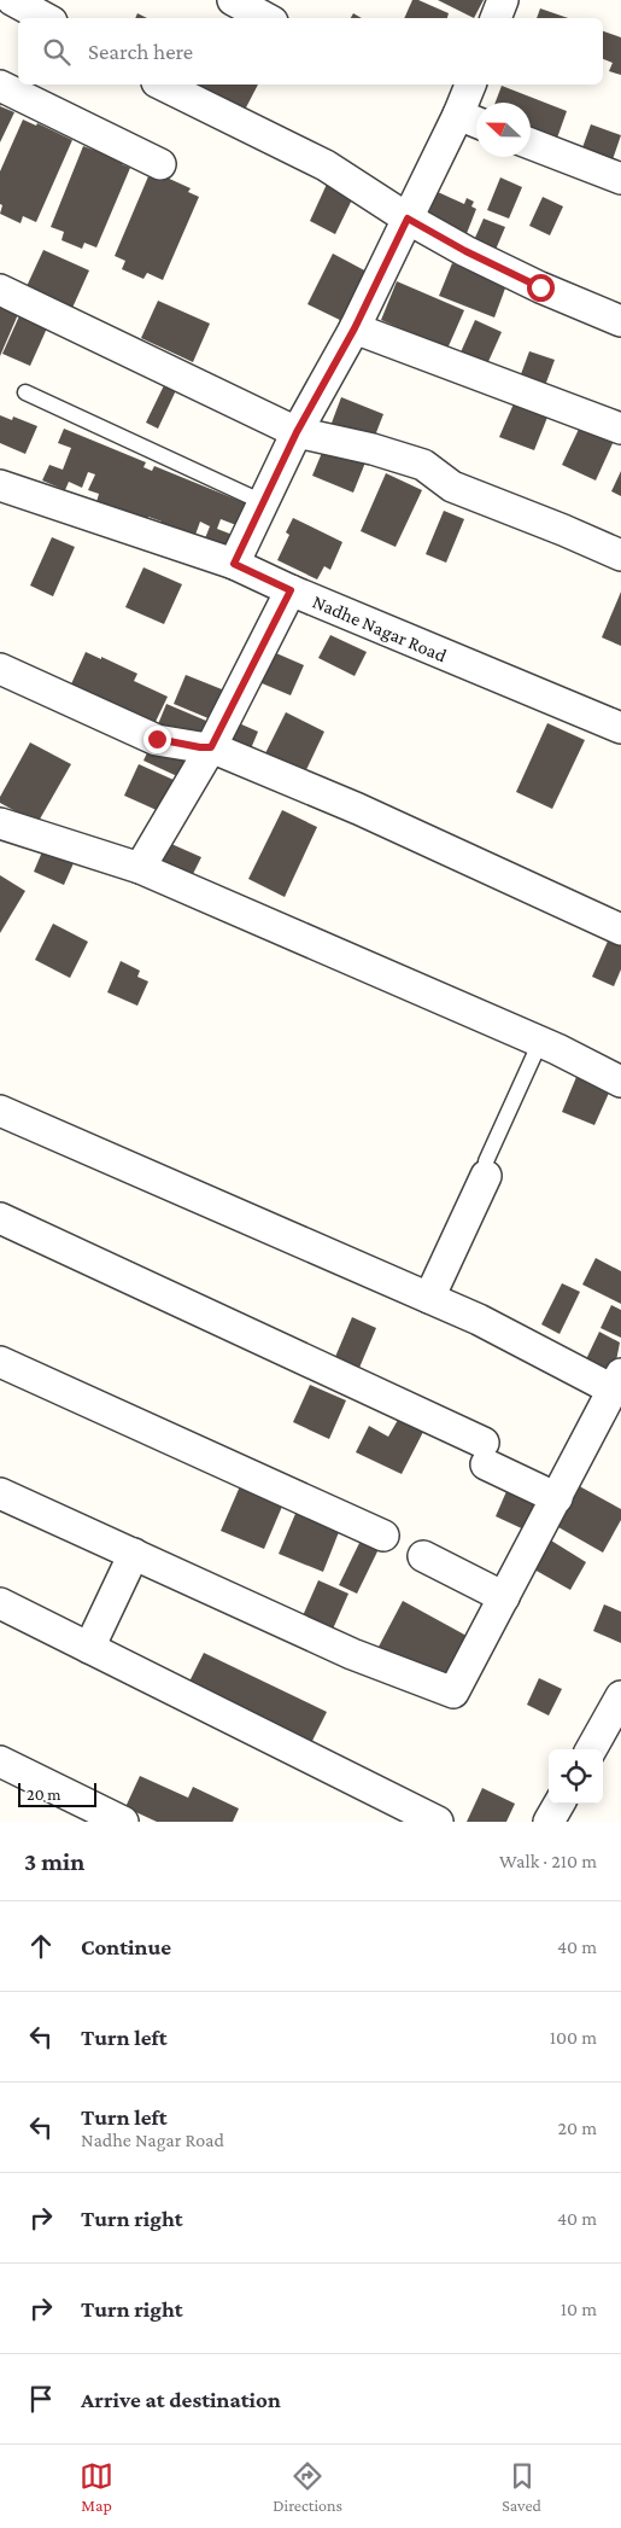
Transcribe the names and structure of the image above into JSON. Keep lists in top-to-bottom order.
{
  "streets": {
    "street": ["Nadhe Nagar Road"]
  },
  "scale_bar": "20 m",
  "north": "left",
  "page": {
    "search": "Search here",
    "scale": "20 m",
    "heading": ["3 min", "Walk · 210 m"],
    "list": [
      ["Continue", "40 m"],
      ["Turn left", "100 m"],
      ["Turn left", "Nadhe Nagar Road", "20 m"],
      ["Turn right", "40 m"],
      ["Turn right", "10 m"],
      "Arrive at destination"
    ],
    "nav": ["Map", "Directions", "Saved"]
  }
}
